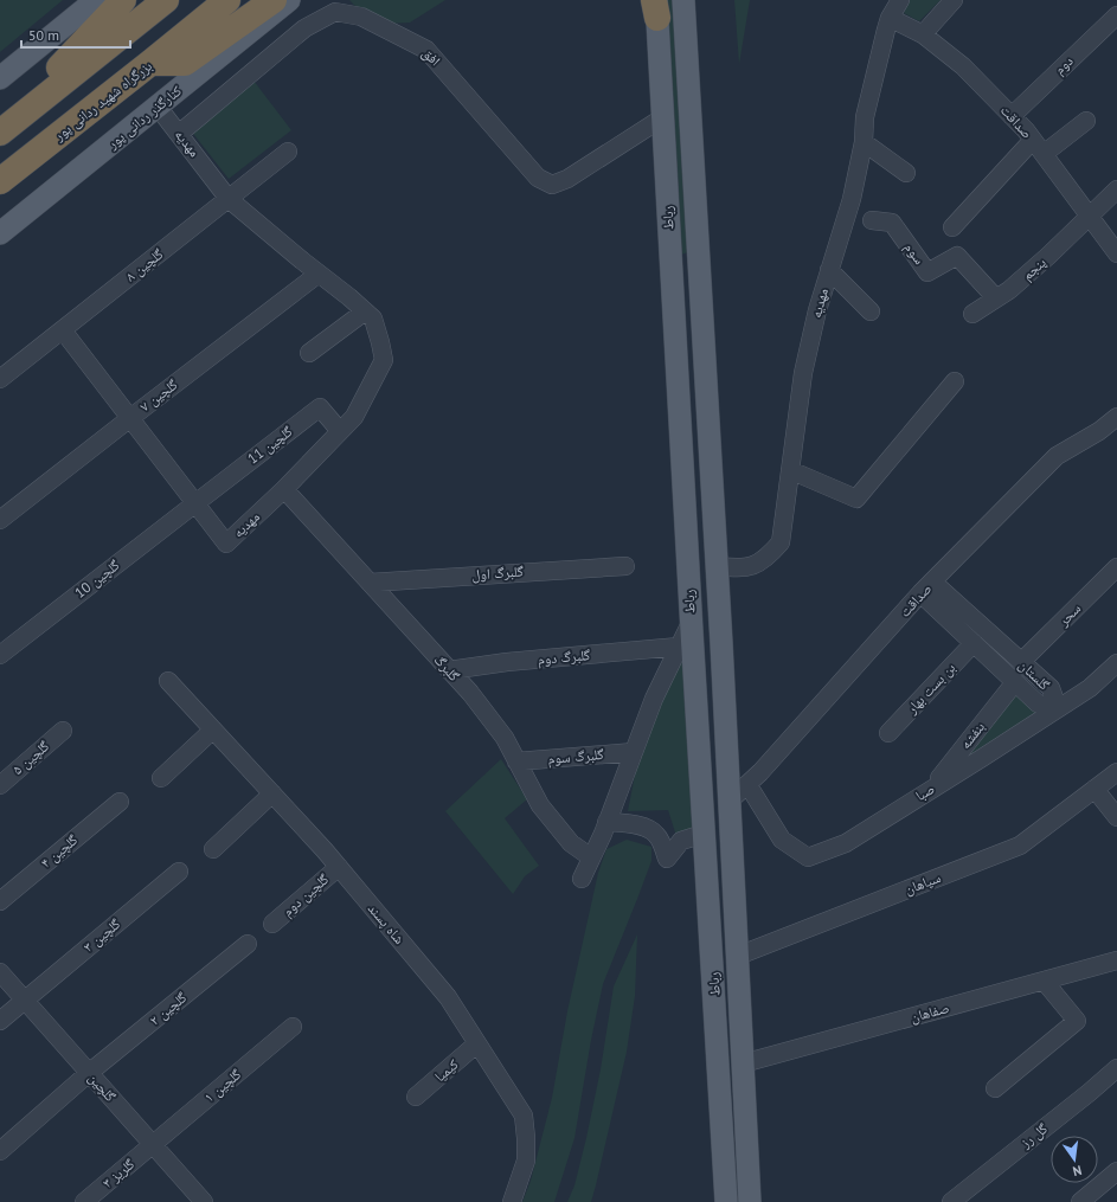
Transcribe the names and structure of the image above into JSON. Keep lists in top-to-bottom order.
{
  "streets": {
    "highway": ["بزرگراه شهید ردانی پور"],
    "main road": ["کنارگذر ردانی پور", "رباط"],
    "street": [
      "افق",
      "دوم",
      "صداقت",
      "مهدیه",
      "سوم",
      "گلچین ۸",
      "پنجم",
      "گلچین ۷",
      "گلچین 11",
      "گلبرگ اول",
      "گلچین 10",
      "سحر",
      "گلبرگ دوم",
      "گلبرگ",
      "گلستان",
      "بن بست بهار",
      "بنفشه",
      "گلبرگ سوم",
      "گلچین ۵",
      "صبا",
      "گلچین ۴",
      "سپاهان",
      "گلچین دوم",
      "شاه پسند",
      "گلچین ۳",
      "گلچین ۲",
      "صفاهان",
      "کیمیا",
      "گلچین ۱",
      "گلچین",
      "گل رز",
      "گلریز ۳"
    ]
  },
  "crossings": [
    ["افق", "مهدیه"],
    ["افق", "رباط"],
    ["دوم", "صداقت"],
    ["کنارگذر ردانی پور", "مهدیه"],
    ["صداقت", "مهدیه"],
    ["صداقت", "رباط"],
    ["صداقت", "پنجم"],
    ["صداقت", "گلستان"],
    ["صداقت", "صبا"],
    ["مهدیه", "رباط"],
    ["مهدیه", "گلچین ۸"],
    ["مهدیه", "گلچین ۷"],
    ["مهدیه", "گلچین 11"],
    ["مهدیه", "گلچین 10"],
    ["مهدیه", "گلبرگ"],
    ["رباط", "سپاهان"],
    ["رباط", "صفاهان"],
    ["سوم", "پنجم"],
    ["گلچین 11", "گلچین 10"],
    ["گلبرگ اول", "گلبرگ"],
    ["سحر", "گلستان"],
    ["گلبرگ دوم", "گلبرگ"],
    ["گلبرگ", "گلبرگ سوم"],
    ["گلستان", "بن بست بهار"],
    ["گلستان", "بنفشه"],
    ["گلستان", "صبا"],
    ["بنفشه", "صبا"],
    ["گلچین دوم", "شاه پسند"],
    ["شاه پسند", "کیمیا"],
    ["گلچین ۳", "گلچین"],
    ["گلچین ۲", "گلچین"],
    ["گلچین ۱", "گلچین"],
    ["گلچین ۱", "گلریز ۳"],
    ["گلچین", "گلریز ۳"]
  ],
  "scale_bar": "50 m",
  "north": "bottom"
}
